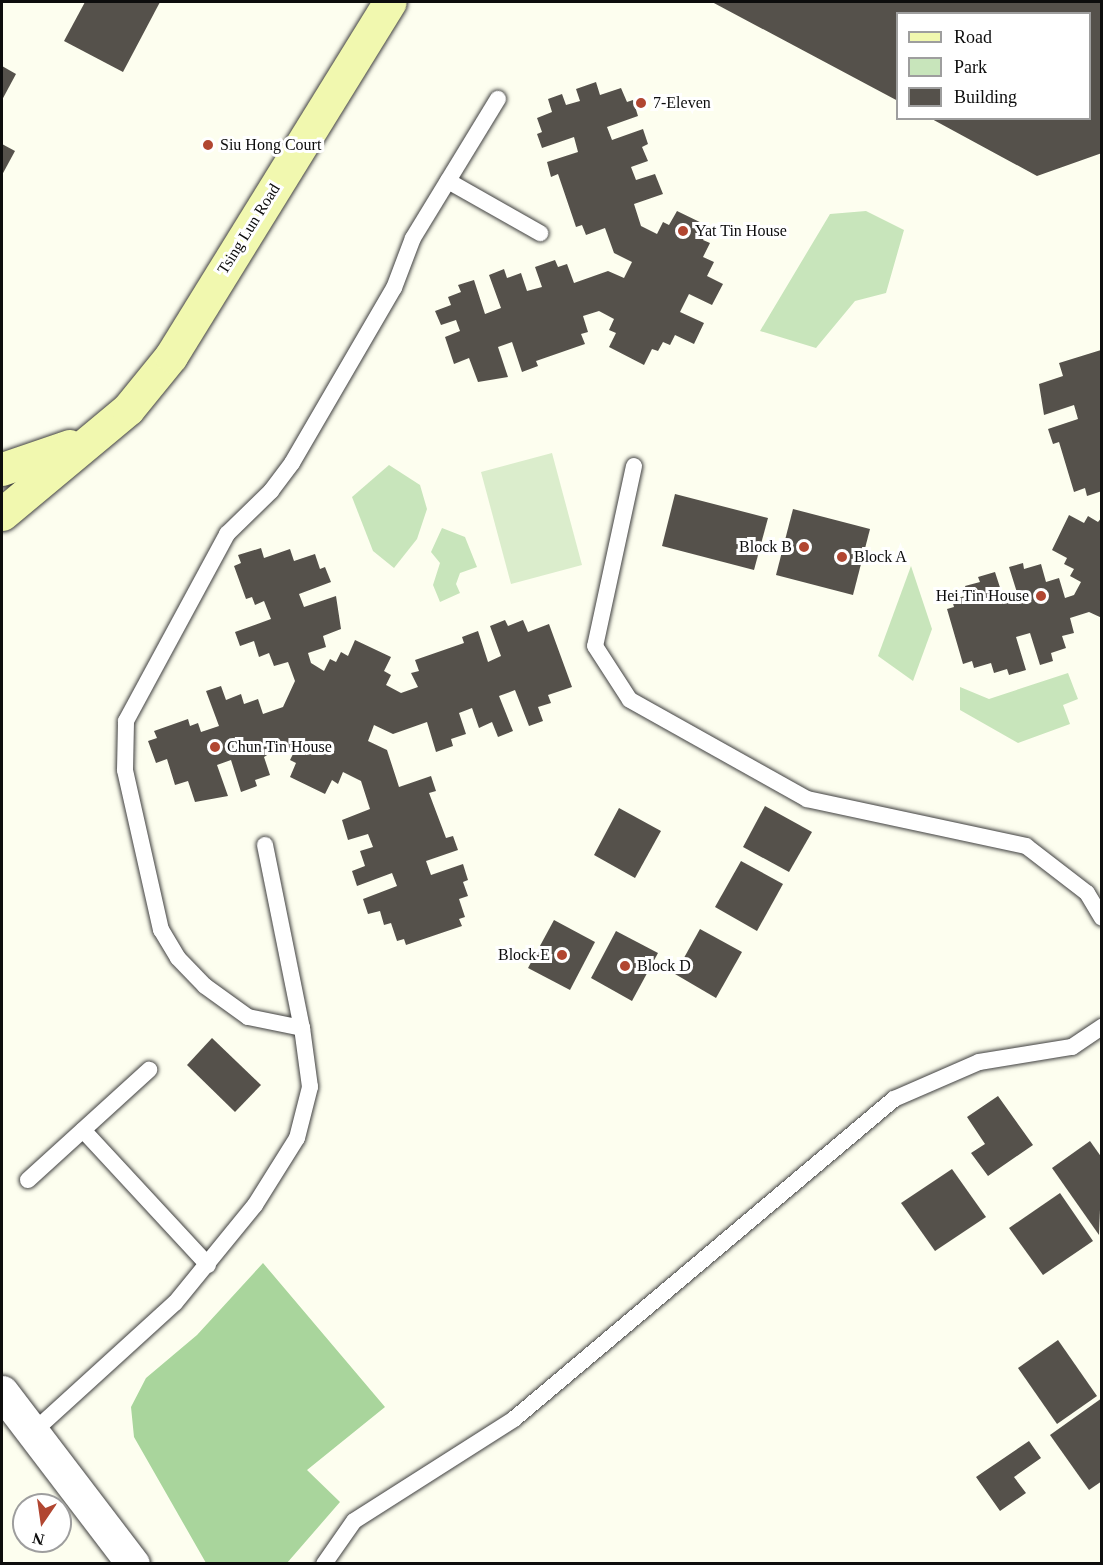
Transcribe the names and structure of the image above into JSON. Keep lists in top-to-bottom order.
{
  "streets": {
    "street": ["Tsing Lun Road"]
  },
  "places": [
    "7-Eleven",
    "Siu Hong Court",
    "Yat Tin House",
    "Block B",
    "Block A",
    "Hei Tin House",
    "Chun Tin House",
    "Block E",
    "Block D"
  ],
  "legend": ["Road", "Park", "Building"],
  "north": "bottom"
}
